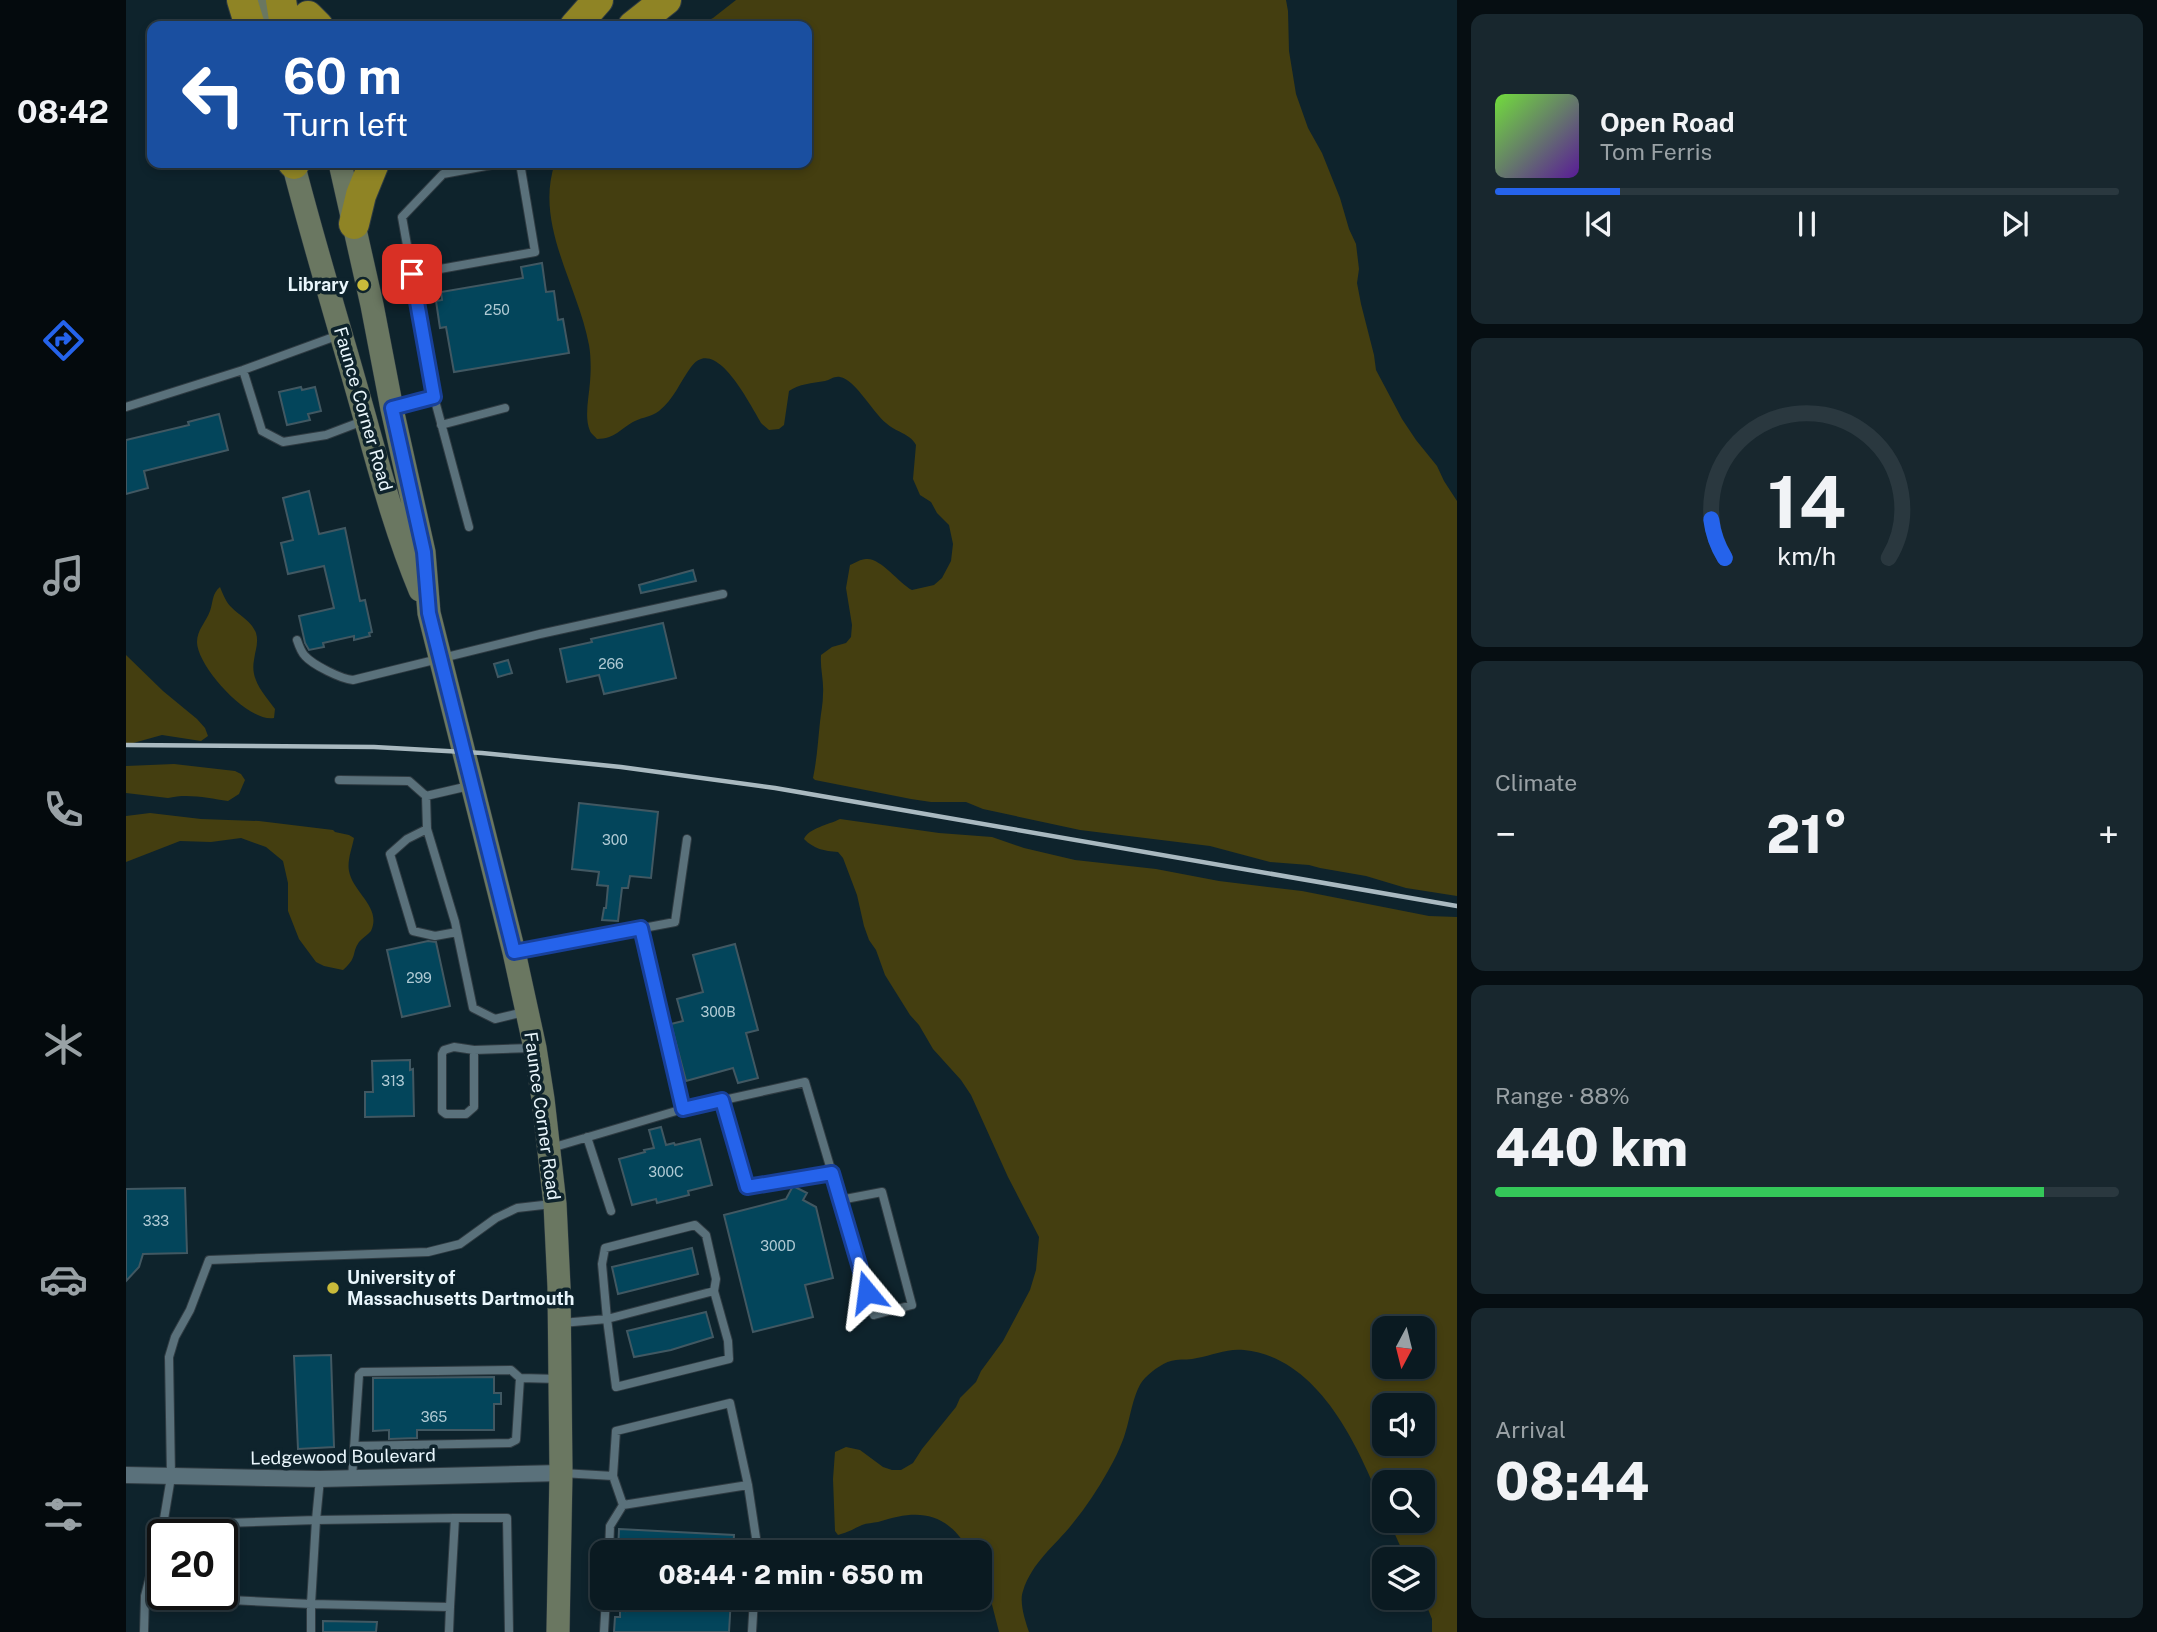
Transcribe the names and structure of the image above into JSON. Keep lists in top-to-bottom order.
{
  "streets": {
    "main road": ["Faunce Corner Road"],
    "street": ["Ledgewood Boulevard"]
  },
  "crossings": [
    ["Faunce Corner Road", "Ledgewood Boulevard"]
  ],
  "places": ["Library", "University of Massachusetts Dartmouth"],
  "house_numbers": [
    "250",
    "266",
    "300",
    "299",
    "300B",
    "313",
    "300C",
    "333",
    "300D",
    "365"
  ],
  "north": "bottom",
  "page": {
    "tabs": "08:42",
    "turn": ["60 m", "Turn left"],
    "song": ["Open Road", "Tom Ferris"],
    "tile": [
      "Climate",
      ["Range · 88%", "440 km"],
      ["Arrival", "08:44"]
    ],
    "heat": ["−", "21°", "+"],
    "limit": "20",
    "trip": "08:44 · 2 min · 650 m",
    "gauge": ["14", "km/h"]
  }
}
